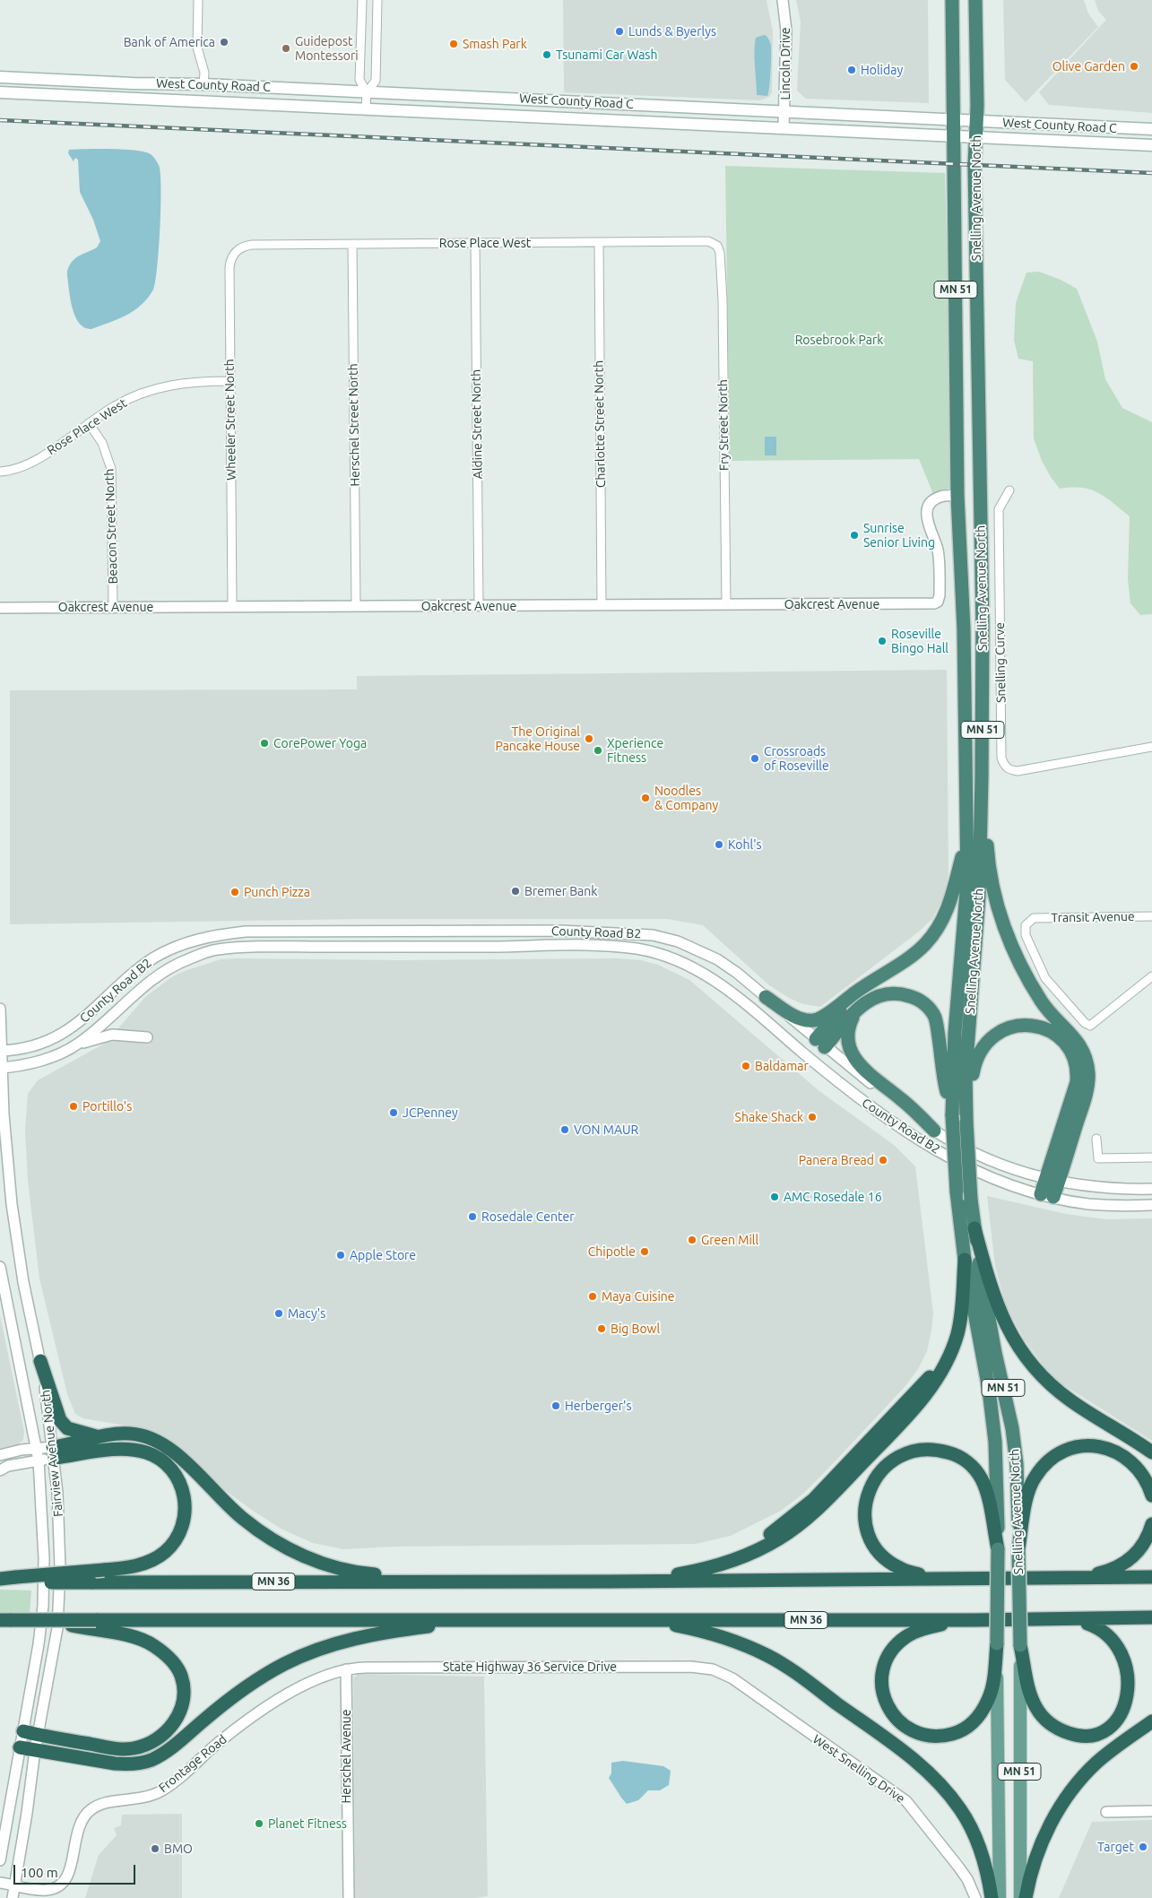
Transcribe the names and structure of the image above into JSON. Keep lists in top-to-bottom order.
{
  "streets": {
    "highway": ["Snelling Avenue North", "MN 51", "MN 36"],
    "main road": ["West County Road C"],
    "street": [
      "Lincoln Drive",
      "Rose Place West",
      "Wheeler Street North",
      "Aldine Street North",
      "Charlotte Street North",
      "Herschel Street North",
      "Fry Street North",
      "Beacon Street North",
      "Oakcrest Avenue",
      "Snelling Curve",
      "Transit Avenue",
      "County Road B2",
      "Fairview Avenue North",
      "State Highway 36 Service Drive",
      "Herschel Avenue",
      "Frontage Road",
      "West Snelling Drive"
    ]
  },
  "crossings": [
    ["Lincoln Drive", "West County Road C"],
    ["West County Road C", "Snelling Avenue North"],
    ["Snelling Avenue North", "Oakcrest Avenue"],
    ["Rose Place West", "Wheeler Street North"],
    ["Rose Place West", "Aldine Street North"],
    ["Rose Place West", "Charlotte Street North"],
    ["Rose Place West", "Herschel Street North"],
    ["Rose Place West", "Fry Street North"],
    ["Rose Place West", "Beacon Street North"],
    ["Wheeler Street North", "Oakcrest Avenue"],
    ["Aldine Street North", "Oakcrest Avenue"],
    ["Charlotte Street North", "Oakcrest Avenue"],
    ["Herschel Street North", "Oakcrest Avenue"],
    ["Fry Street North", "Oakcrest Avenue"],
    ["Beacon Street North", "Oakcrest Avenue"],
    ["County Road B2", "Fairview Avenue North"],
    ["Fairview Avenue North", "Frontage Road"],
    ["State Highway 36 Service Drive", "Herschel Avenue"],
    ["State Highway 36 Service Drive", "Frontage Road"],
    ["State Highway 36 Service Drive", "West Snelling Drive"],
    ["Herschel Avenue", "Frontage Road"]
  ],
  "parks": ["Rosebrook Park"],
  "places": [
    "Lunds & Byerlys",
    "Bank of America",
    "Smash Park",
    "Guidepost Montessori",
    "Tsunami Car Wash",
    "Olive Garden",
    "Holiday",
    "Sunrise Senior Living",
    "Roseville Bingo Hall",
    "The Original Pancake House",
    "CorePower Yoga",
    "Xperience Fitness",
    "Crossroads of Roseville",
    "Noodles & Company",
    "Kohl's",
    "Bremer Bank",
    "Punch Pizza",
    "Baldamar",
    "Portillo's",
    "JCPenney",
    "Shake Shack",
    "VON MAUR",
    "Panera Bread",
    "AMC Rosedale 16",
    "Rosedale Center",
    "Green Mill",
    "Chipotle",
    "Apple Store",
    "Maya Cuisine",
    "Macy's",
    "Big Bowl",
    "Herberger's",
    "Planet Fitness",
    "Target",
    "BMO"
  ],
  "scale_bar": "100 m"
}
